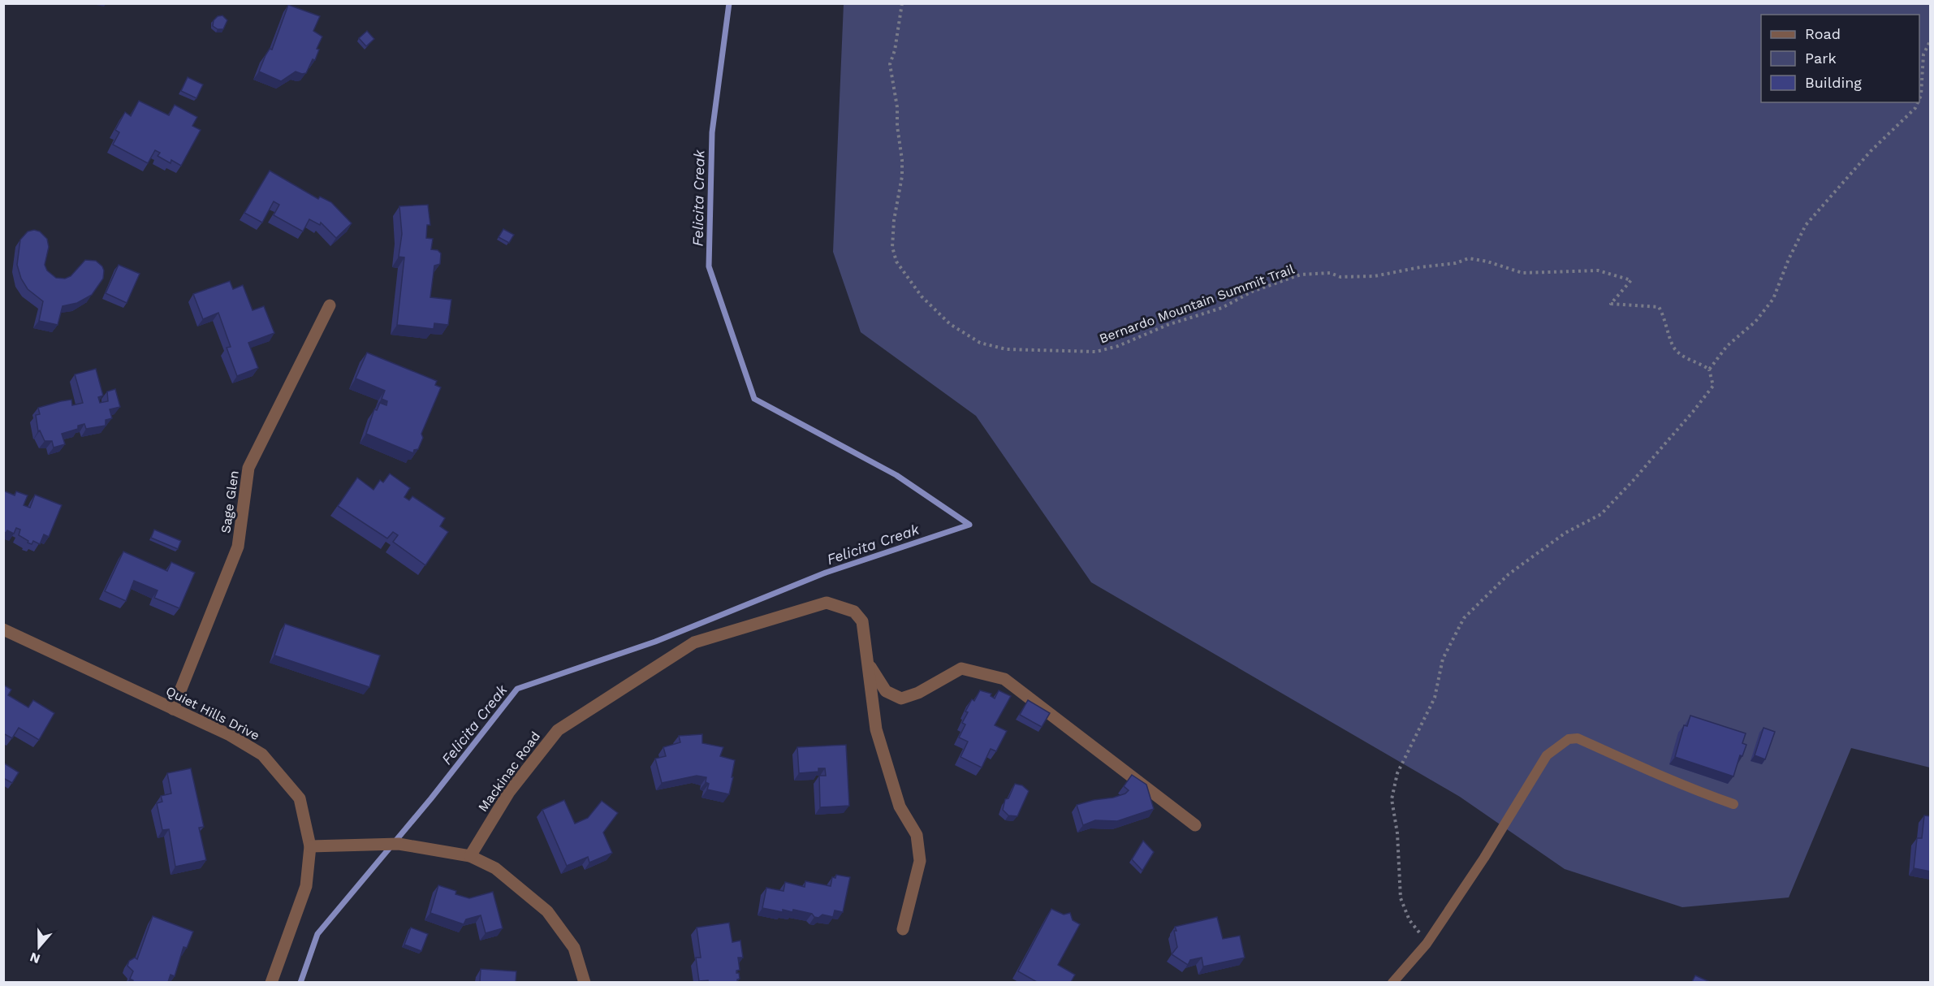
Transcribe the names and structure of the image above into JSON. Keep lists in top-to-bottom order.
{
  "streets": {
    "street": ["Sage Glen", "Quiet Hills Drive", "Mackinac Road"],
    "path": ["Bernardo Mountain Summit Trail"]
  },
  "crossings": [
    ["Sage Glen", "Quiet Hills Drive"]
  ],
  "water": ["Felicita Creak"],
  "legend": ["Road", "Park", "Building"],
  "north": "bottom"
}
